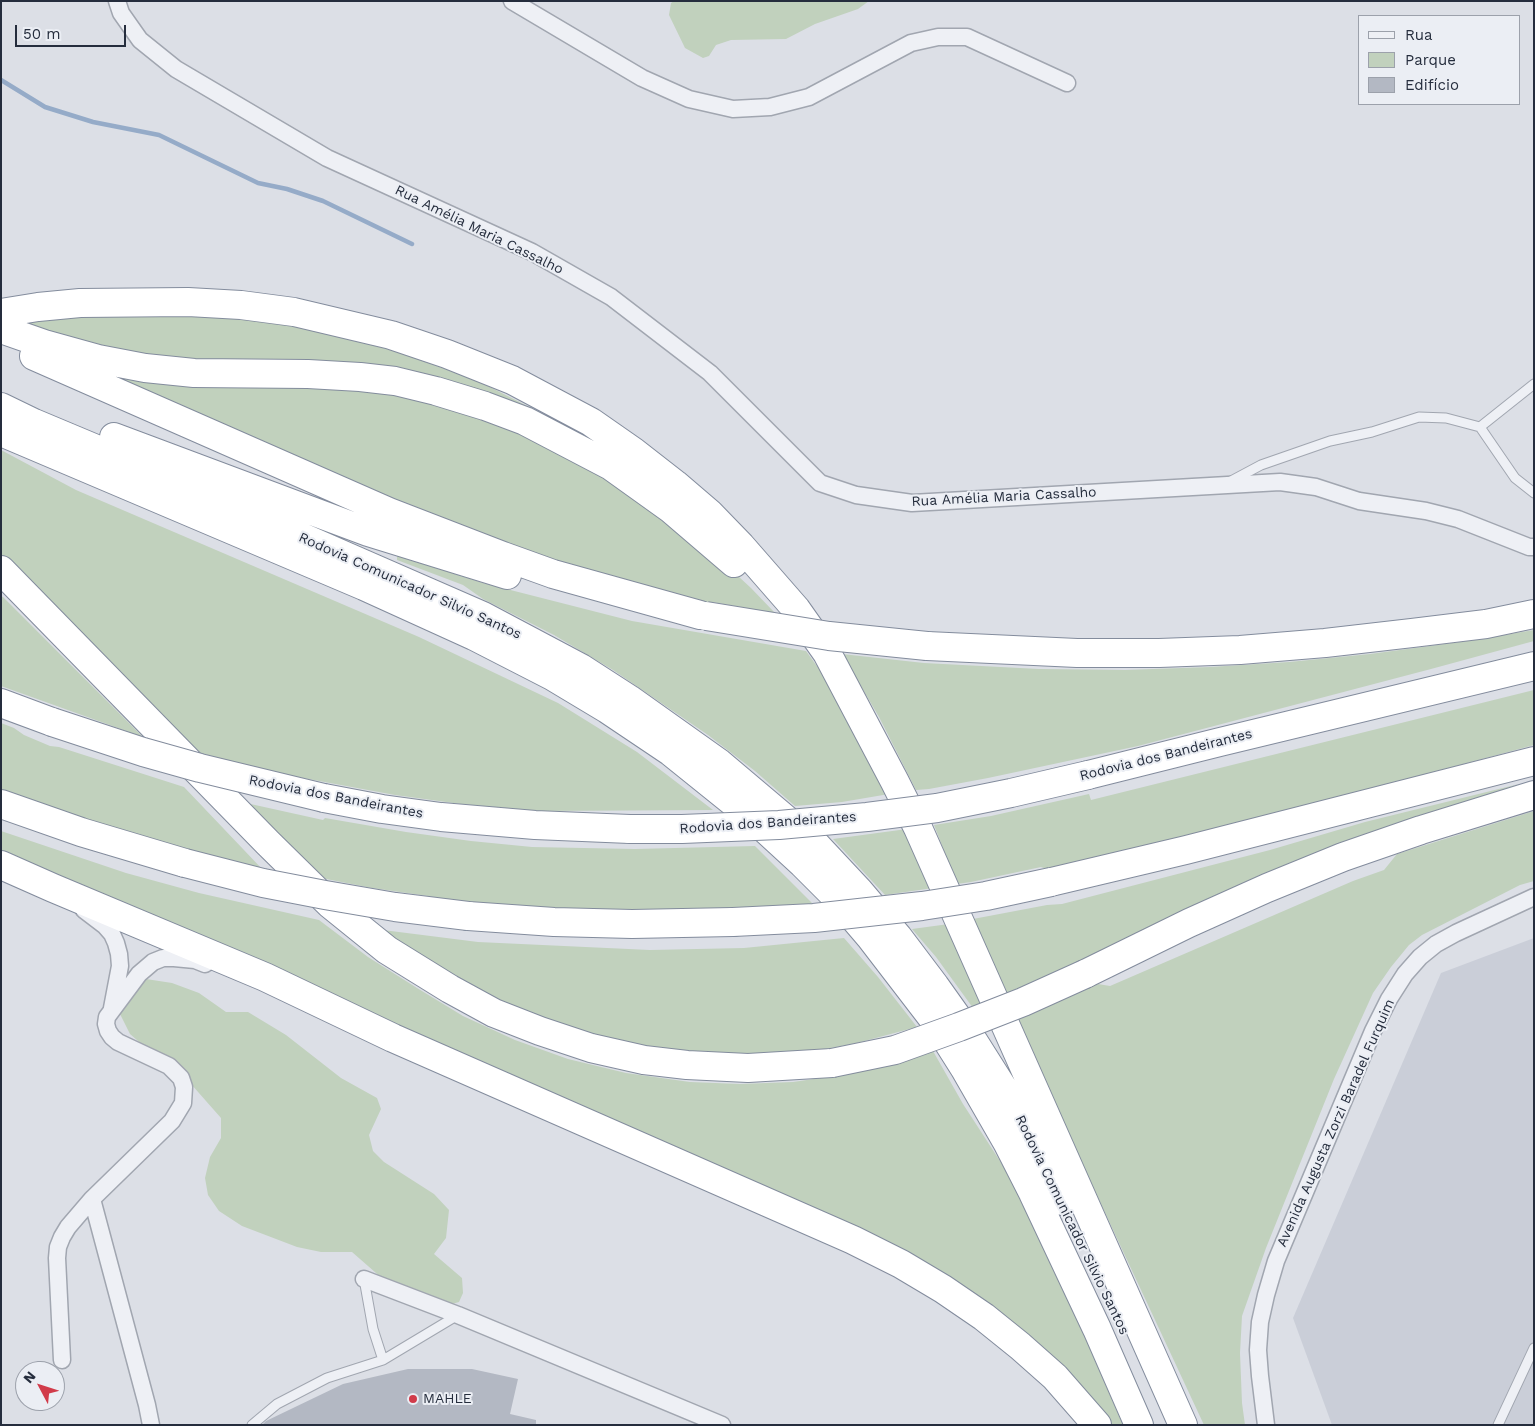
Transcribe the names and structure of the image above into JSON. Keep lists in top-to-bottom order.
{
  "streets": {
    "highway": ["Rodovia Comunicador Silvio Santos", "Rodovia dos Bandeirantes"],
    "street": ["Rua Amélia Maria Cassalho", "Avenida Augusta Zorzi Baradel Furquim"]
  },
  "places": ["MAHLE"],
  "legend": ["Rua", "Parque", "Edifício"],
  "scale_bar": "50 m",
  "north": "top left"
}
